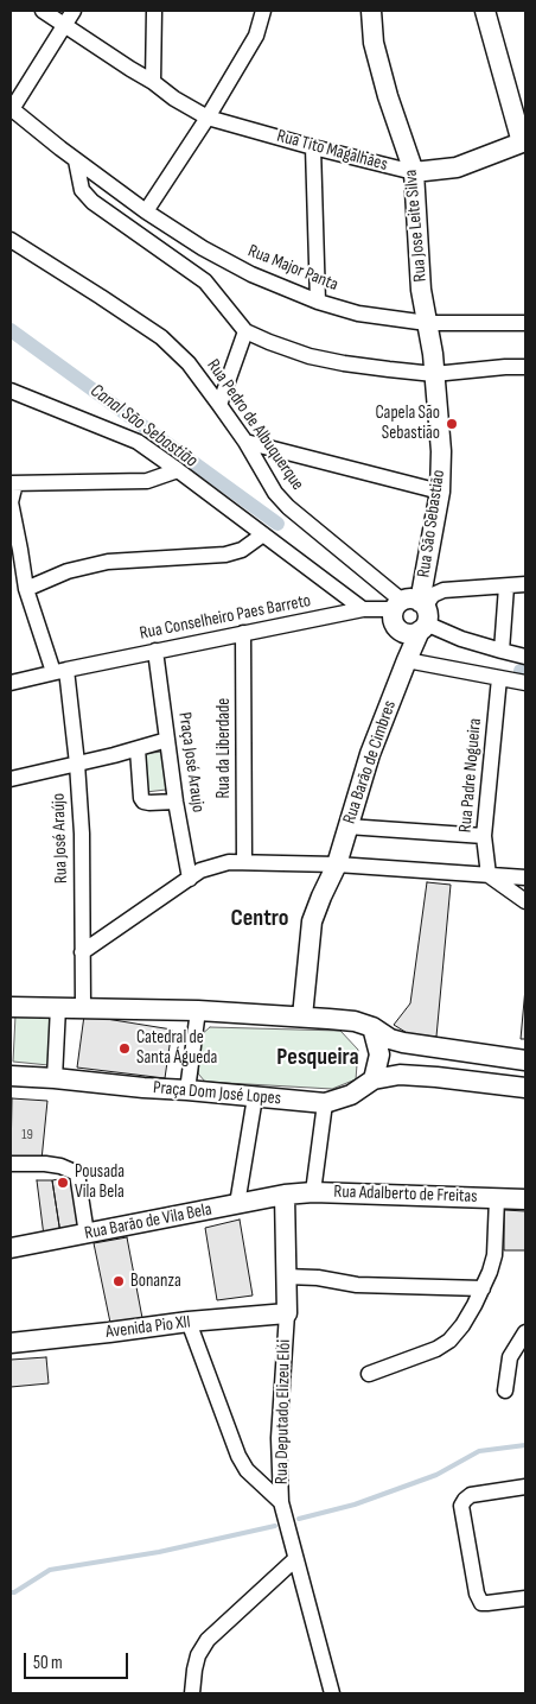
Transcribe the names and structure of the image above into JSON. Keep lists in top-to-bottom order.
{
  "streets": {
    "main road": [
      "Rua Tito Magalhães",
      "Rua Jose Leite Silva",
      "Rua São Sebastião",
      "Rua Barão de Cimbres",
      "Praça Dom José Lopes",
      "Rua Adalberto de Freitas",
      "Rua Barão de Vila Bela",
      "Avenida Pio XII",
      "Rua Deputado Elizeu Elói"
    ],
    "street": [
      "Rua Major Panta",
      "Rua Pedro de Albuquerque",
      "Rua Conselheiro Paes Barreto",
      "Rua da Liberdade",
      "Praça José Araujo",
      "Rua Padre Nogueira",
      "Rua José Araújo"
    ]
  },
  "crossings": [
    ["Rua Tito Magalhães", "Rua Jose Leite Silva"],
    ["Rua Jose Leite Silva", "Rua Major Panta"],
    ["Rua Jose Leite Silva", "Rua São Sebastião"],
    ["Rua Pedro de Albuquerque", "Rua São Sebastião"],
    ["Rua Pedro de Albuquerque", "Rua Conselheiro Paes Barreto"],
    ["Rua Pedro de Albuquerque", "Rua Barão de Cimbres"],
    ["Rua São Sebastião", "Rua Conselheiro Paes Barreto"],
    ["Rua São Sebastião", "Rua Barão de Cimbres"],
    ["Rua Conselheiro Paes Barreto", "Rua da Liberdade"],
    ["Rua Conselheiro Paes Barreto", "Praça José Araujo"],
    ["Rua Conselheiro Paes Barreto", "Rua Barão de Cimbres"],
    ["Rua Conselheiro Paes Barreto", "Rua José Araújo"],
    ["Rua Adalberto de Freitas", "Rua Barão de Vila Bela"],
    ["Rua Adalberto de Freitas", "Rua Deputado Elizeu Elói"],
    ["Rua Barão de Vila Bela", "Rua Deputado Elizeu Elói"],
    ["Avenida Pio XII", "Rua Deputado Elizeu Elói"]
  ],
  "districts": ["Centro", "Pesqueira"],
  "water": ["Canal São Sebastião"],
  "places": [
    "Capela São Sebastião",
    "Catedral de Santa Águeda",
    "Pousada Vila Bela",
    "Bonanza"
  ],
  "house_numbers": ["19"],
  "scale_bar": "50 m"
}
